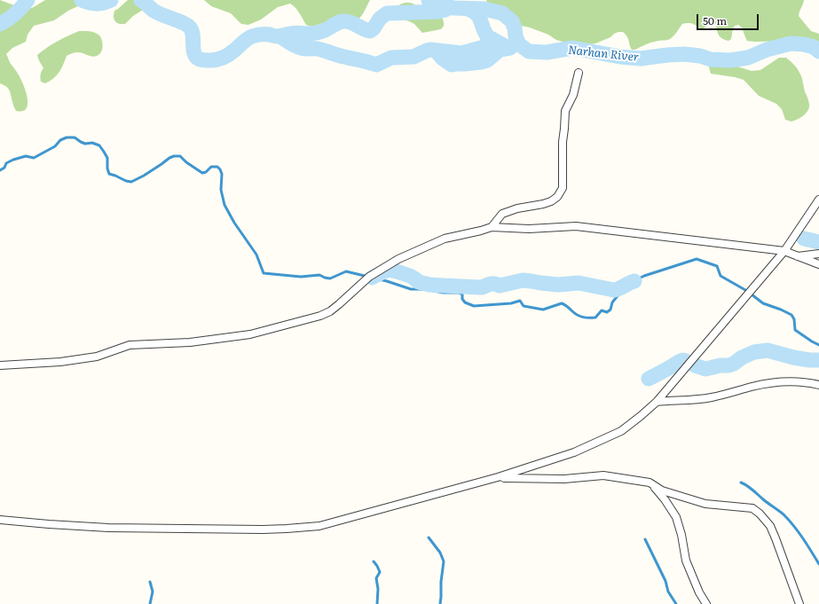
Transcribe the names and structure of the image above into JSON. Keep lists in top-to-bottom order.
{
  "water": ["Narhan River"],
  "scale_bar": "50 m"
}
